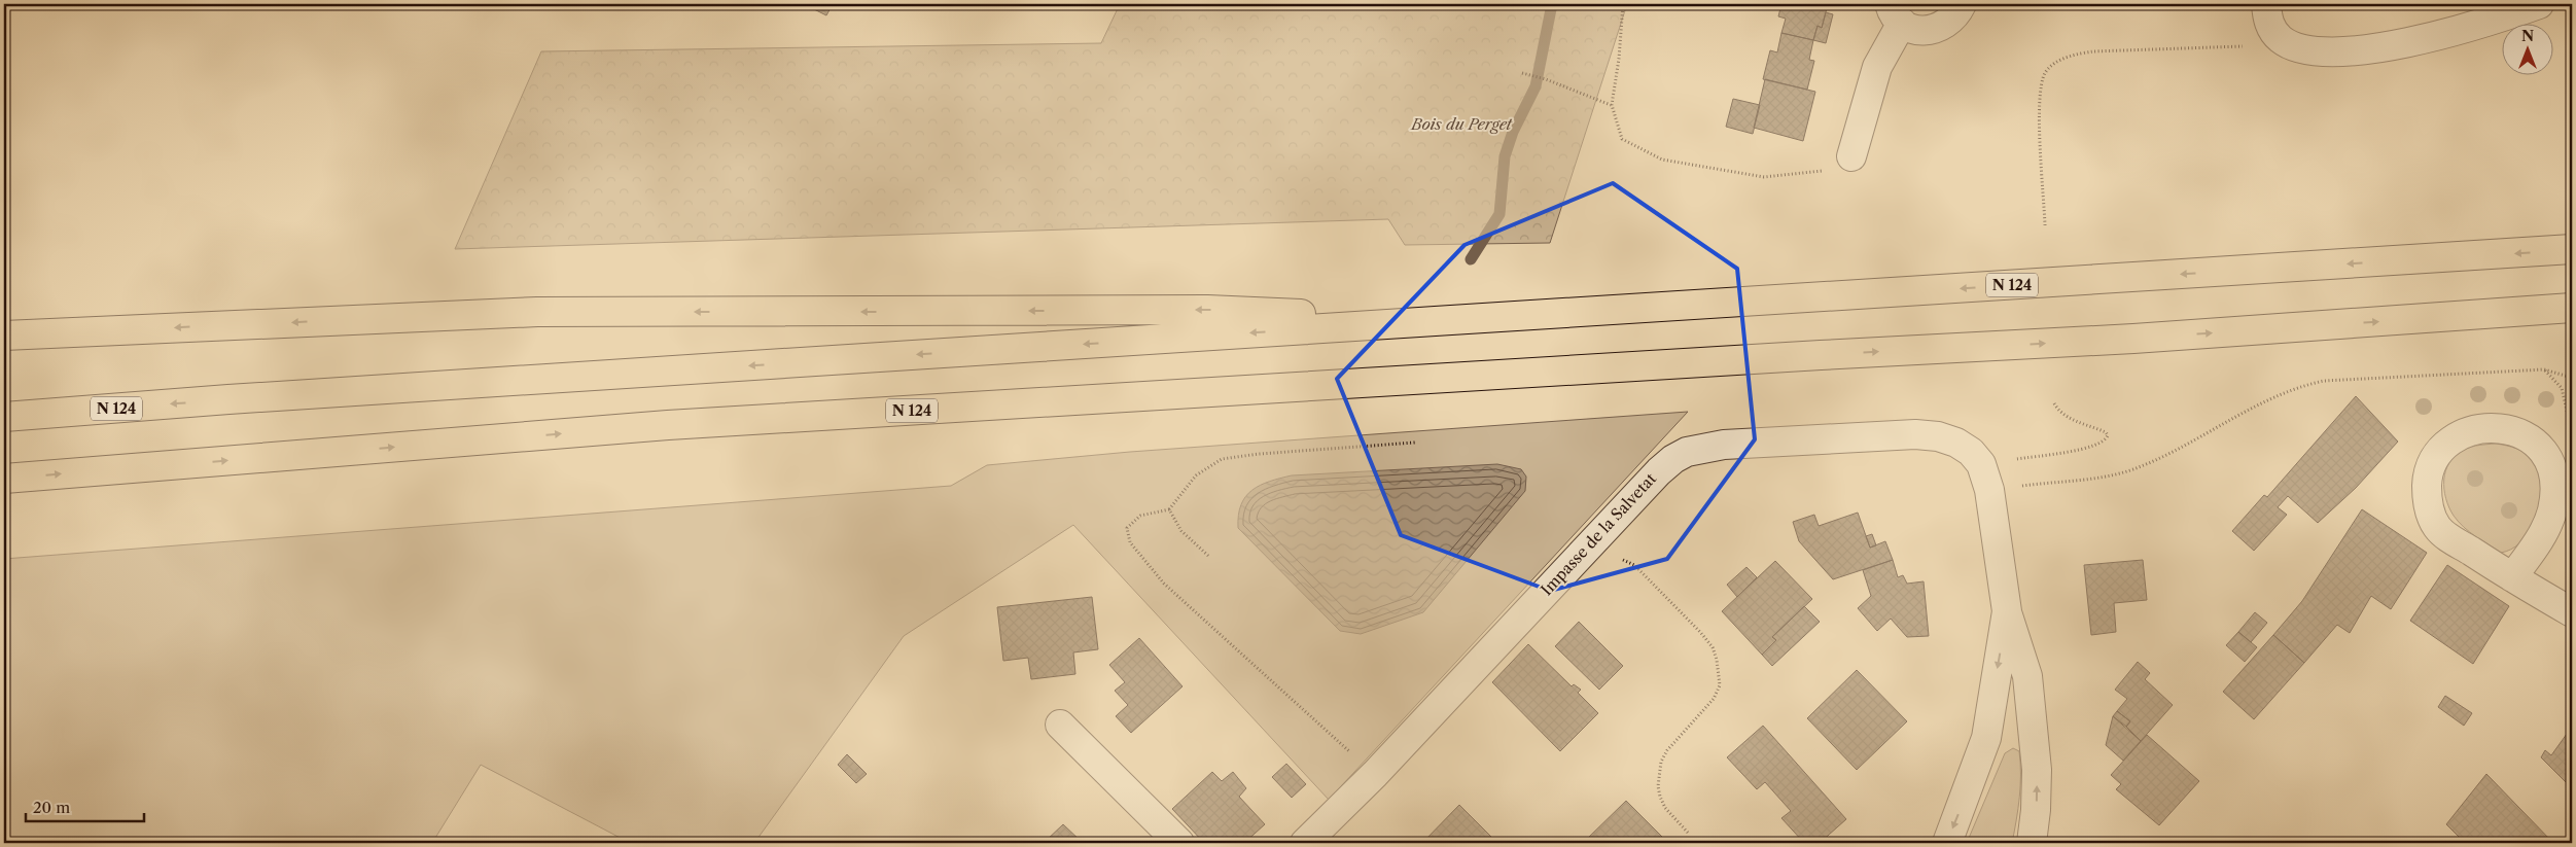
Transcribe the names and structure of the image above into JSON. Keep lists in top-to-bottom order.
{
  "streets": {
    "highway": ["N 124"],
    "street": ["Impasse de la Salvetat"]
  },
  "parks": ["Bois du Perget"],
  "scale_bar": "20 m",
  "north": "top"
}
